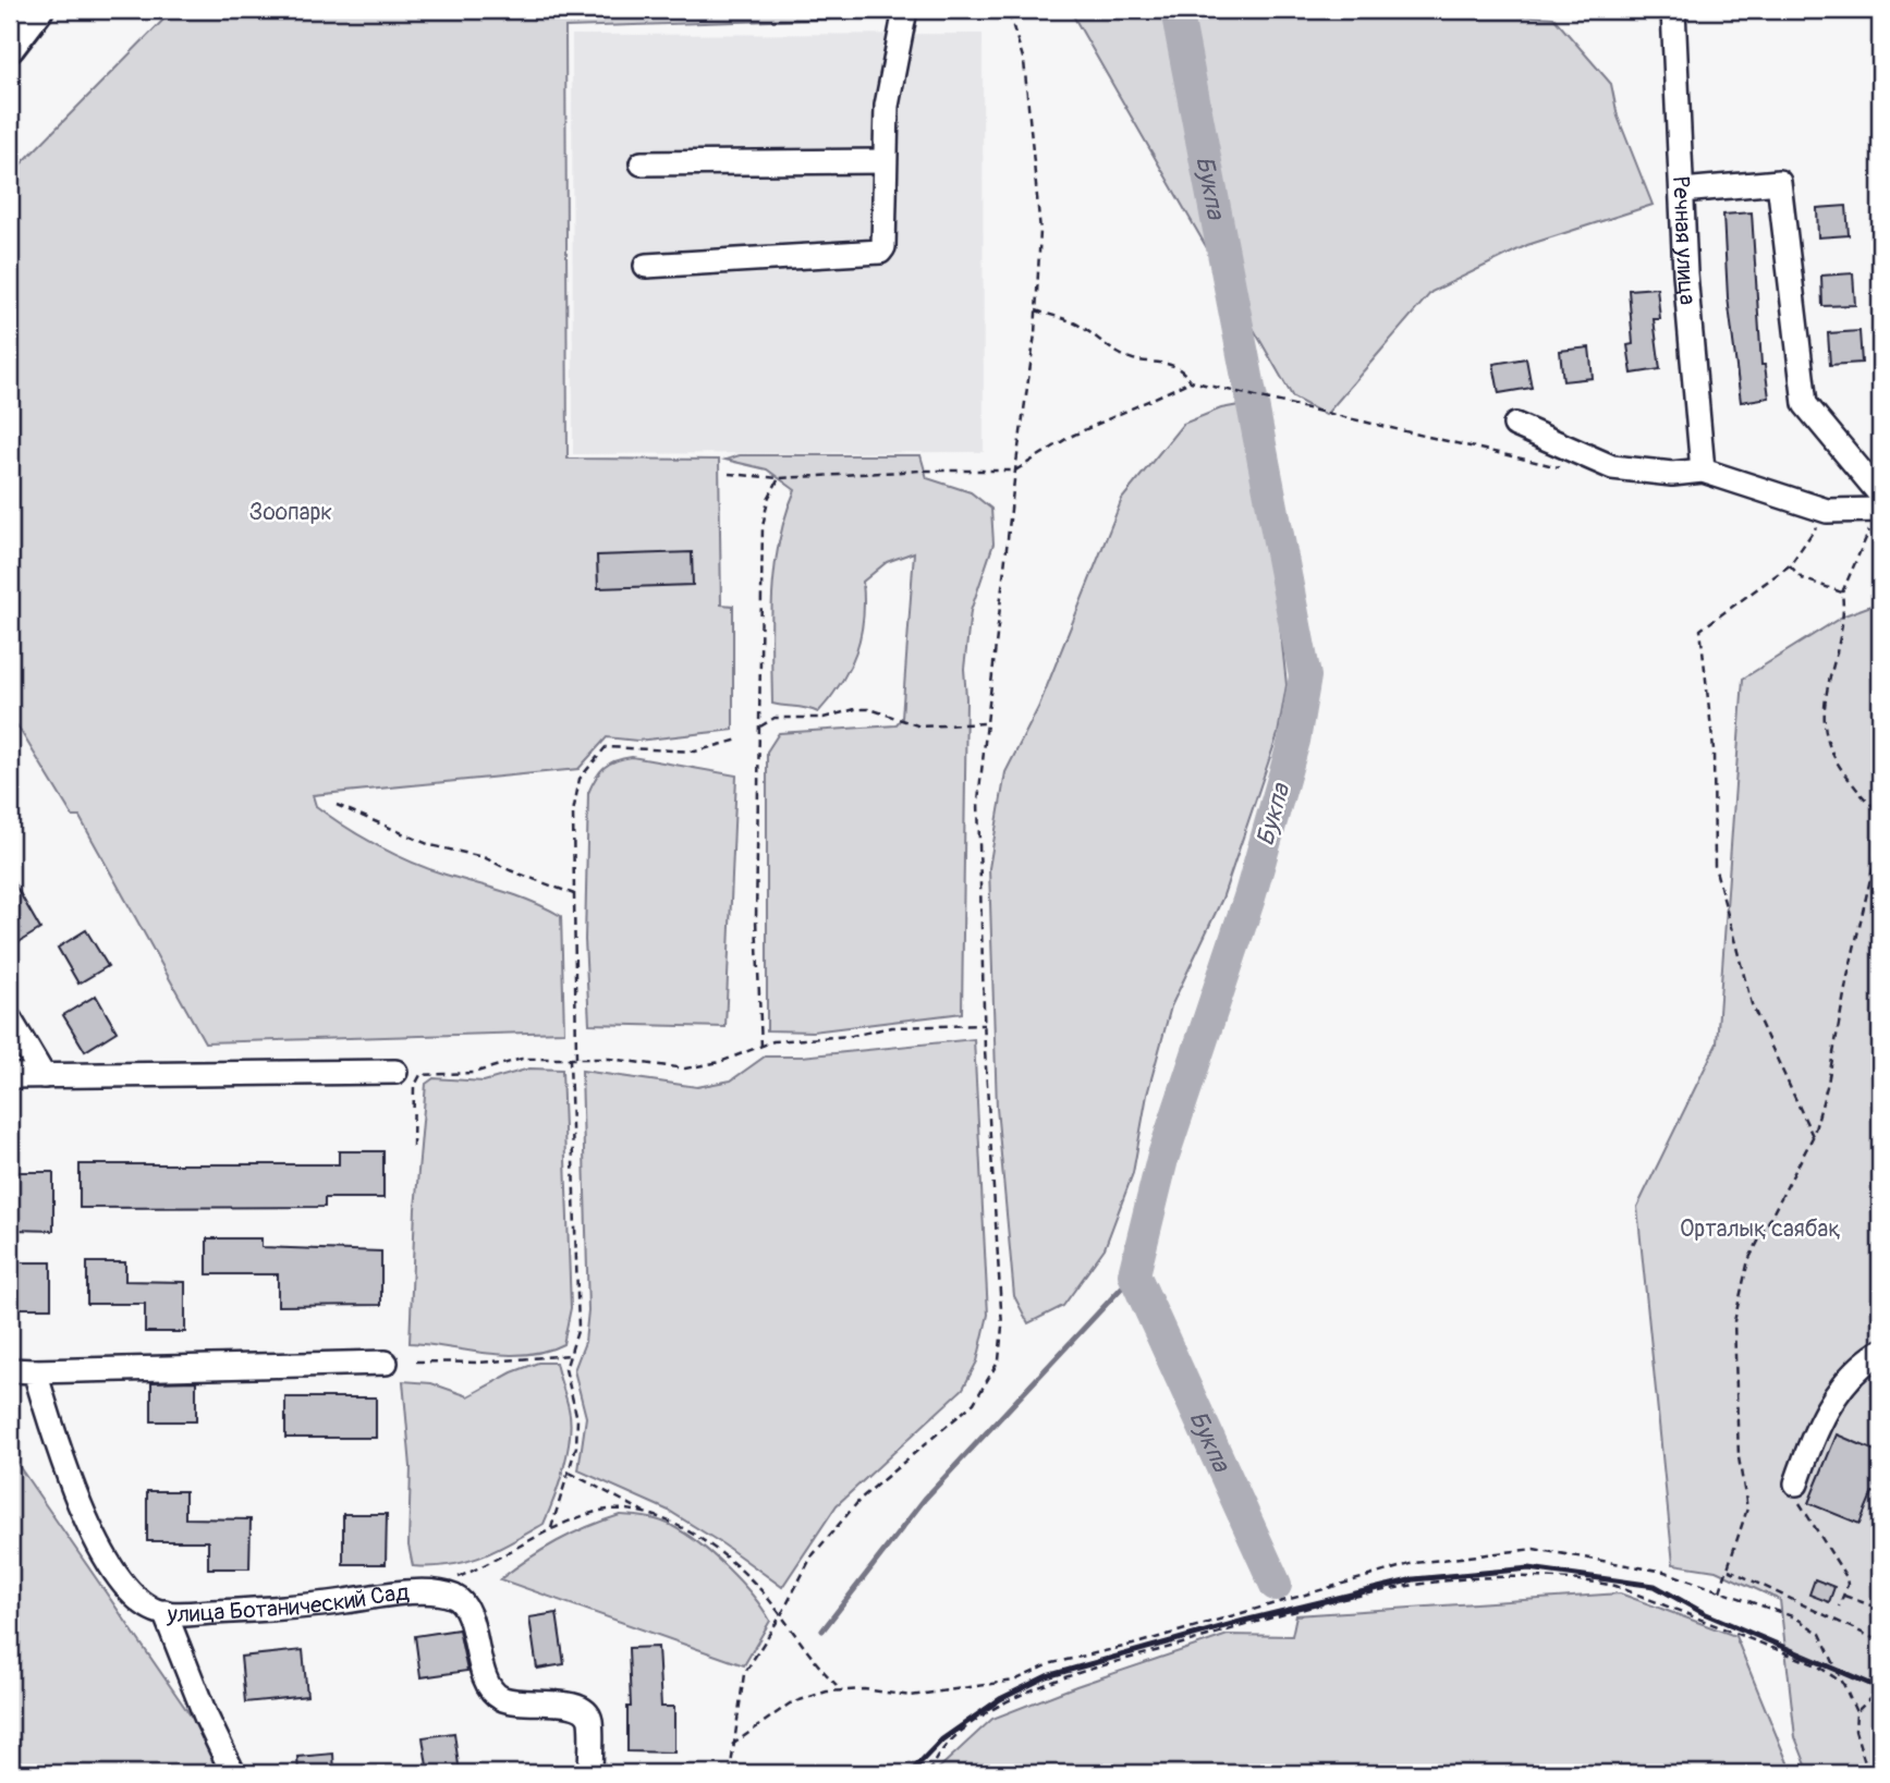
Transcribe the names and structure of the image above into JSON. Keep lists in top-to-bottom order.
{
  "streets": {
    "street": ["Речная улица", "улица Ботанический Сад"]
  },
  "water": ["Букпа"],
  "parks": ["Зоопарк", "Орталық саябақ"]
}
